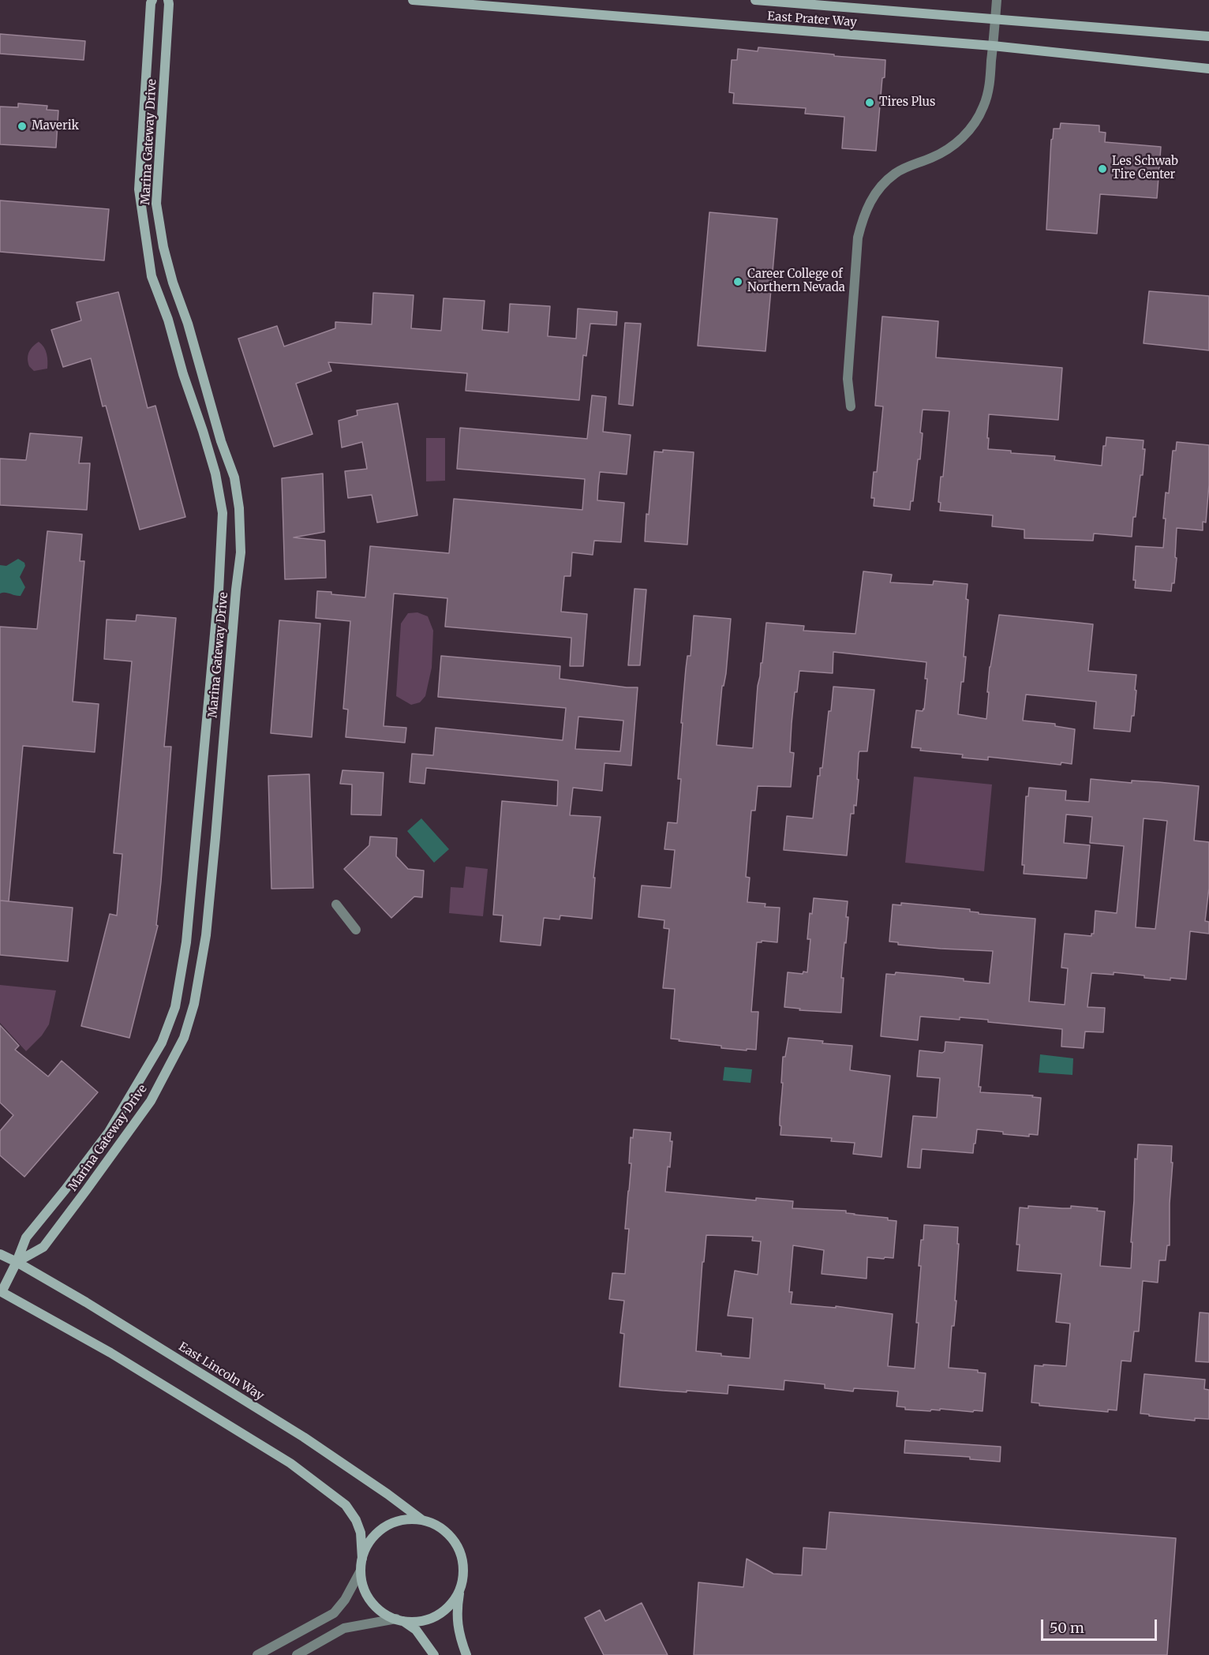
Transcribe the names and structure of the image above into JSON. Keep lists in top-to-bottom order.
{
  "streets": {
    "street": ["East Prater Way", "Marina Gateway Drive", "East Lincoln Way"]
  },
  "crossings": [
    ["Marina Gateway Drive", "East Lincoln Way"]
  ],
  "places": [
    "Tires Plus",
    "Maverik",
    "Les Schwab Tire Center",
    "Career College of Northern Nevada"
  ],
  "scale_bar": "50 m"
}
